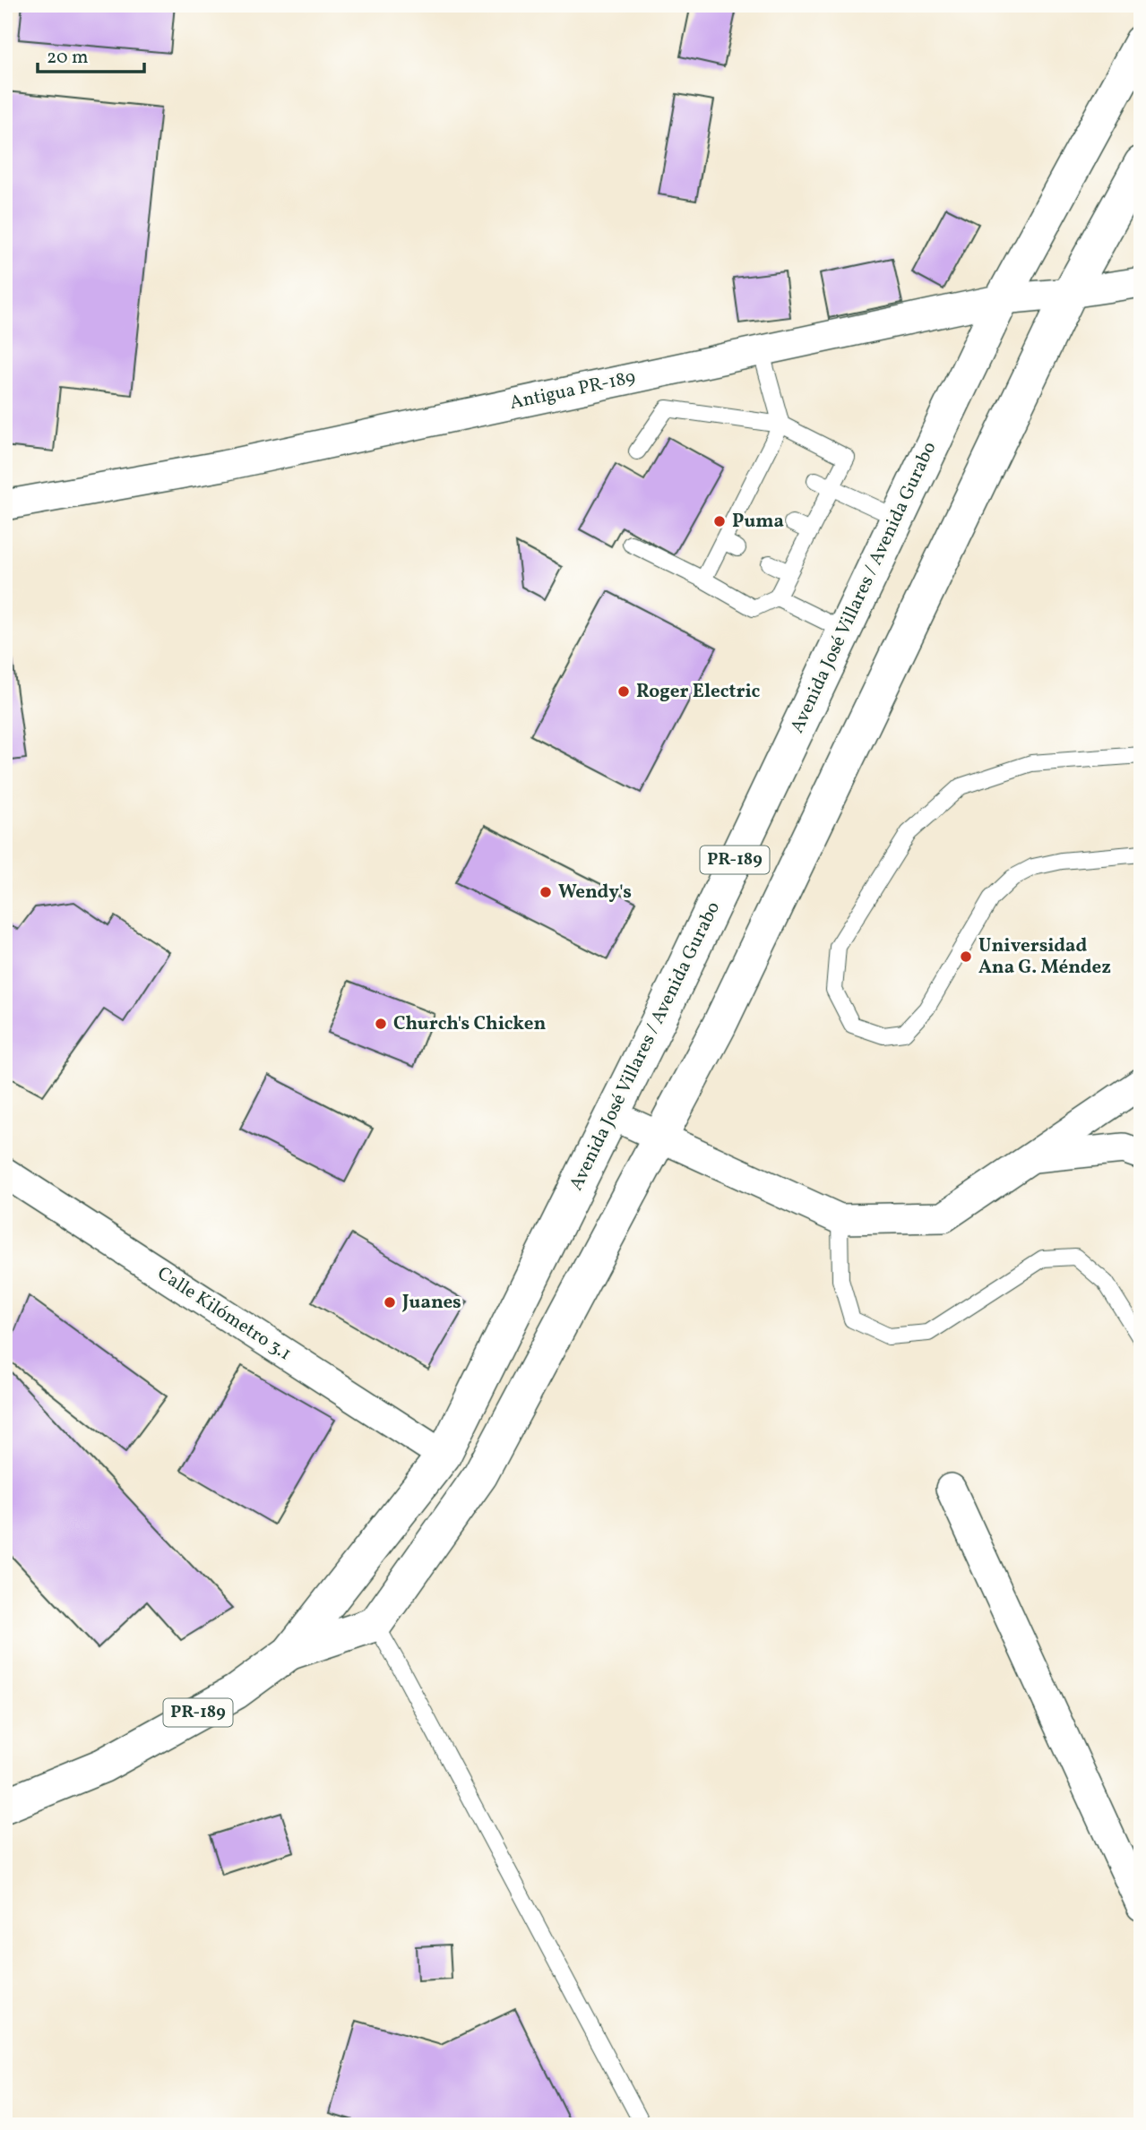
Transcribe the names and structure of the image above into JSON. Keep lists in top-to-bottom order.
{
  "streets": {
    "main road": ["Avenida José Villares / Avenida Gurabo", "PR-189"],
    "street": ["Antigua PR-189", "Calle Kilómetro 3.1"]
  },
  "crossings": [
    ["Antigua PR-189", "Avenida José Villares / Avenida Gurabo"],
    ["Antigua PR-189", "PR-189"],
    ["Avenida José Villares / Avenida Gurabo", "PR-189"],
    ["Avenida José Villares / Avenida Gurabo", "Calle Kilómetro 3.1"]
  ],
  "places": [
    "Puma",
    "Roger Electric",
    "Wendy's",
    "Universidad Ana G. Méndez",
    "Church's Chicken",
    "Juanes"
  ],
  "scale_bar": "20 m"
}
